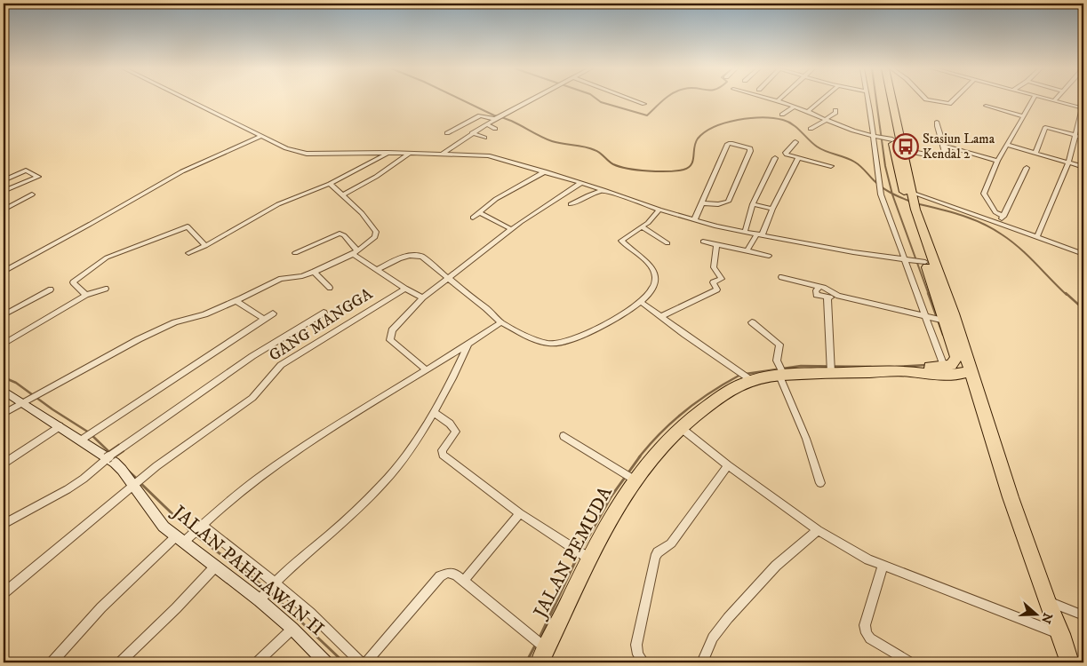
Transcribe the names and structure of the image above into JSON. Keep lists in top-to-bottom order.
{
  "streets": {
    "highway": ["JALAN PEMUDA"],
    "street": ["GANG MANGGA", "JALAN PAHLAWAN II"]
  },
  "crossings": [
    ["GANG MANGGA", "JALAN PAHLAWAN II"]
  ],
  "places": {
    "bus stop": ["Stasiun Lama Kendal 2"]
  },
  "north": "right"
}
